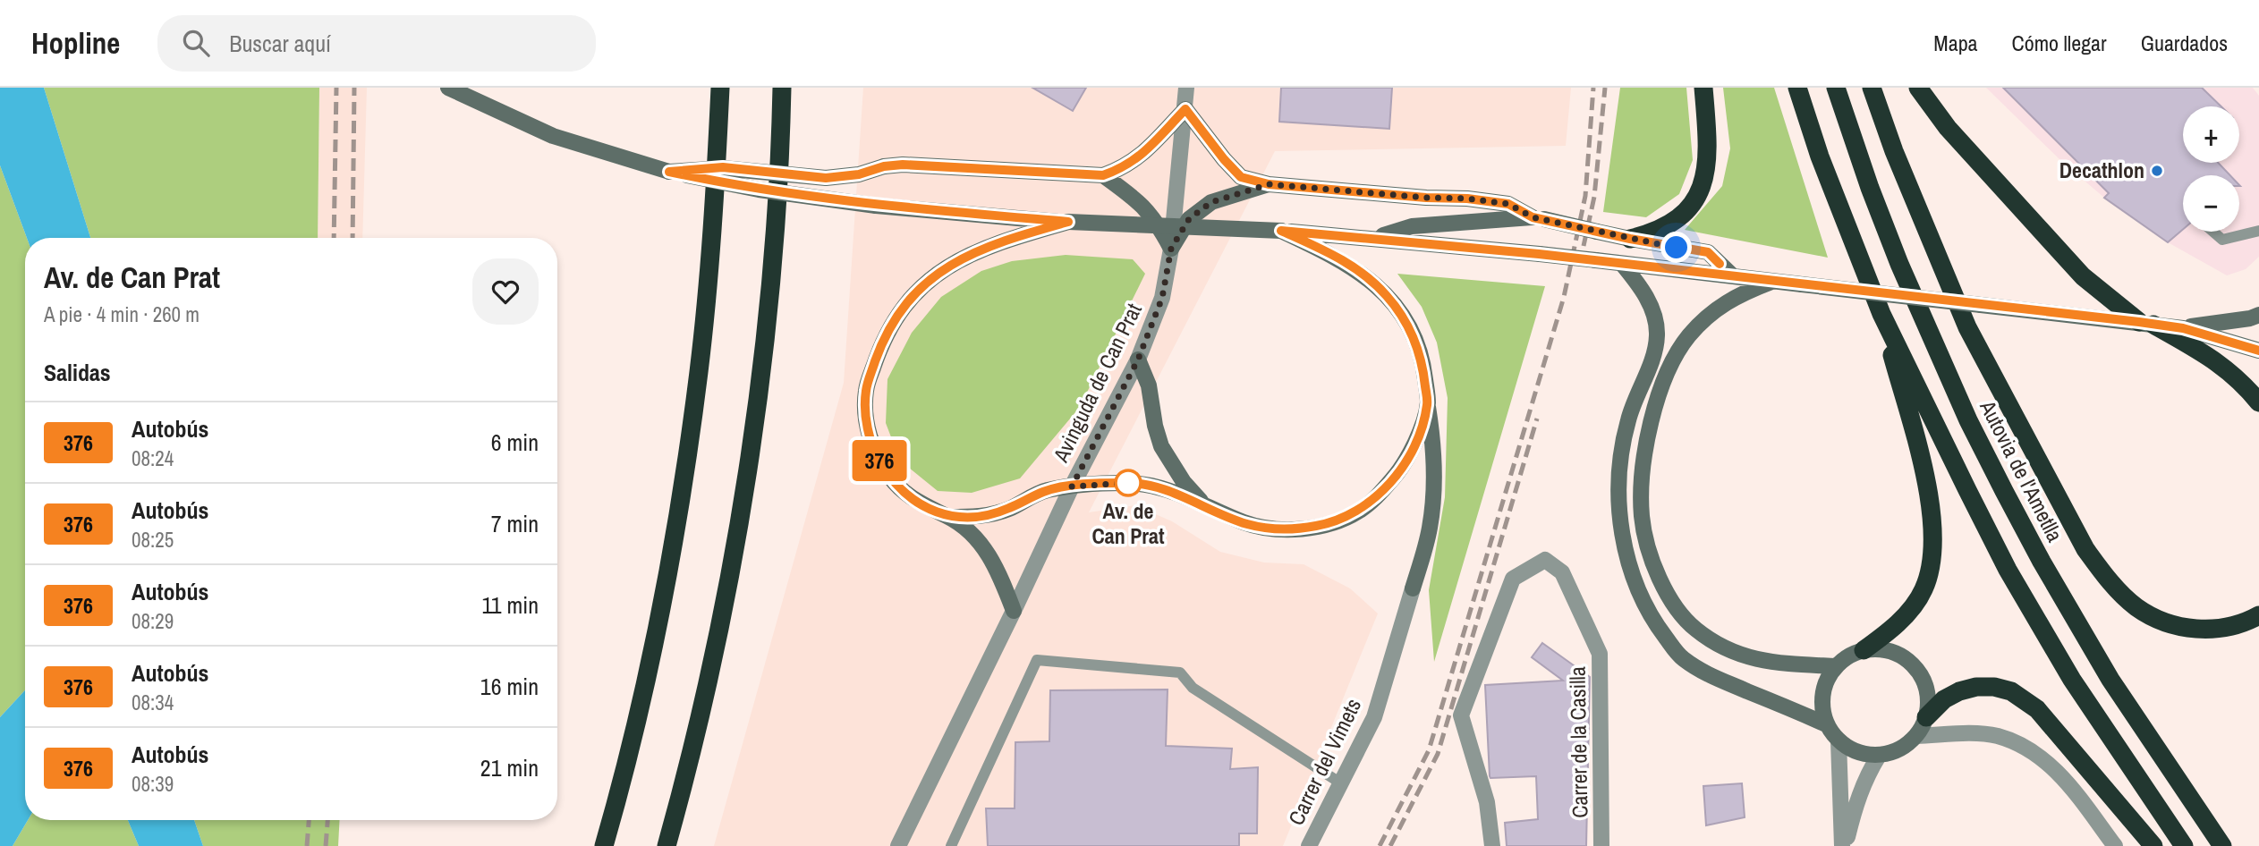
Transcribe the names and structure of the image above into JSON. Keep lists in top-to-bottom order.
{
  "streets": {
    "highway": ["Autovia de l'Ametlla"],
    "street": ["Avinguda de Can Prat", "Carrer de la Casilla", "Carrer del Vimets"]
  },
  "places": ["Decathlon", "Av. de Can Prat"],
  "lines": ["bus line 376"],
  "page": {
    "header": "Hopline",
    "search": "Buscar aquí",
    "nav": ["Mapa", "Cómo llegar", "Guardados"],
    "on_map": "376",
    "map_buttons": ["+", "−"],
    "heading": [
      ["Av. de Can Prat", "A pie · 4 min · 260 m"],
      "Salidas"
    ],
    "list": [
      {
        "mark": "376",
        "name": "Autobús",
        "note": "08:24",
        "value": "6 min"
      },
      {
        "mark": "376",
        "name": "Autobús",
        "note": "08:25",
        "value": "7 min"
      },
      {
        "mark": "376",
        "name": "Autobús",
        "note": "08:29",
        "value": "11 min"
      },
      {
        "mark": "376",
        "name": "Autobús",
        "note": "08:34",
        "value": "16 min"
      },
      {
        "mark": "376",
        "name": "Autobús",
        "note": "08:39",
        "value": "21 min"
      }
    ]
  }
}
